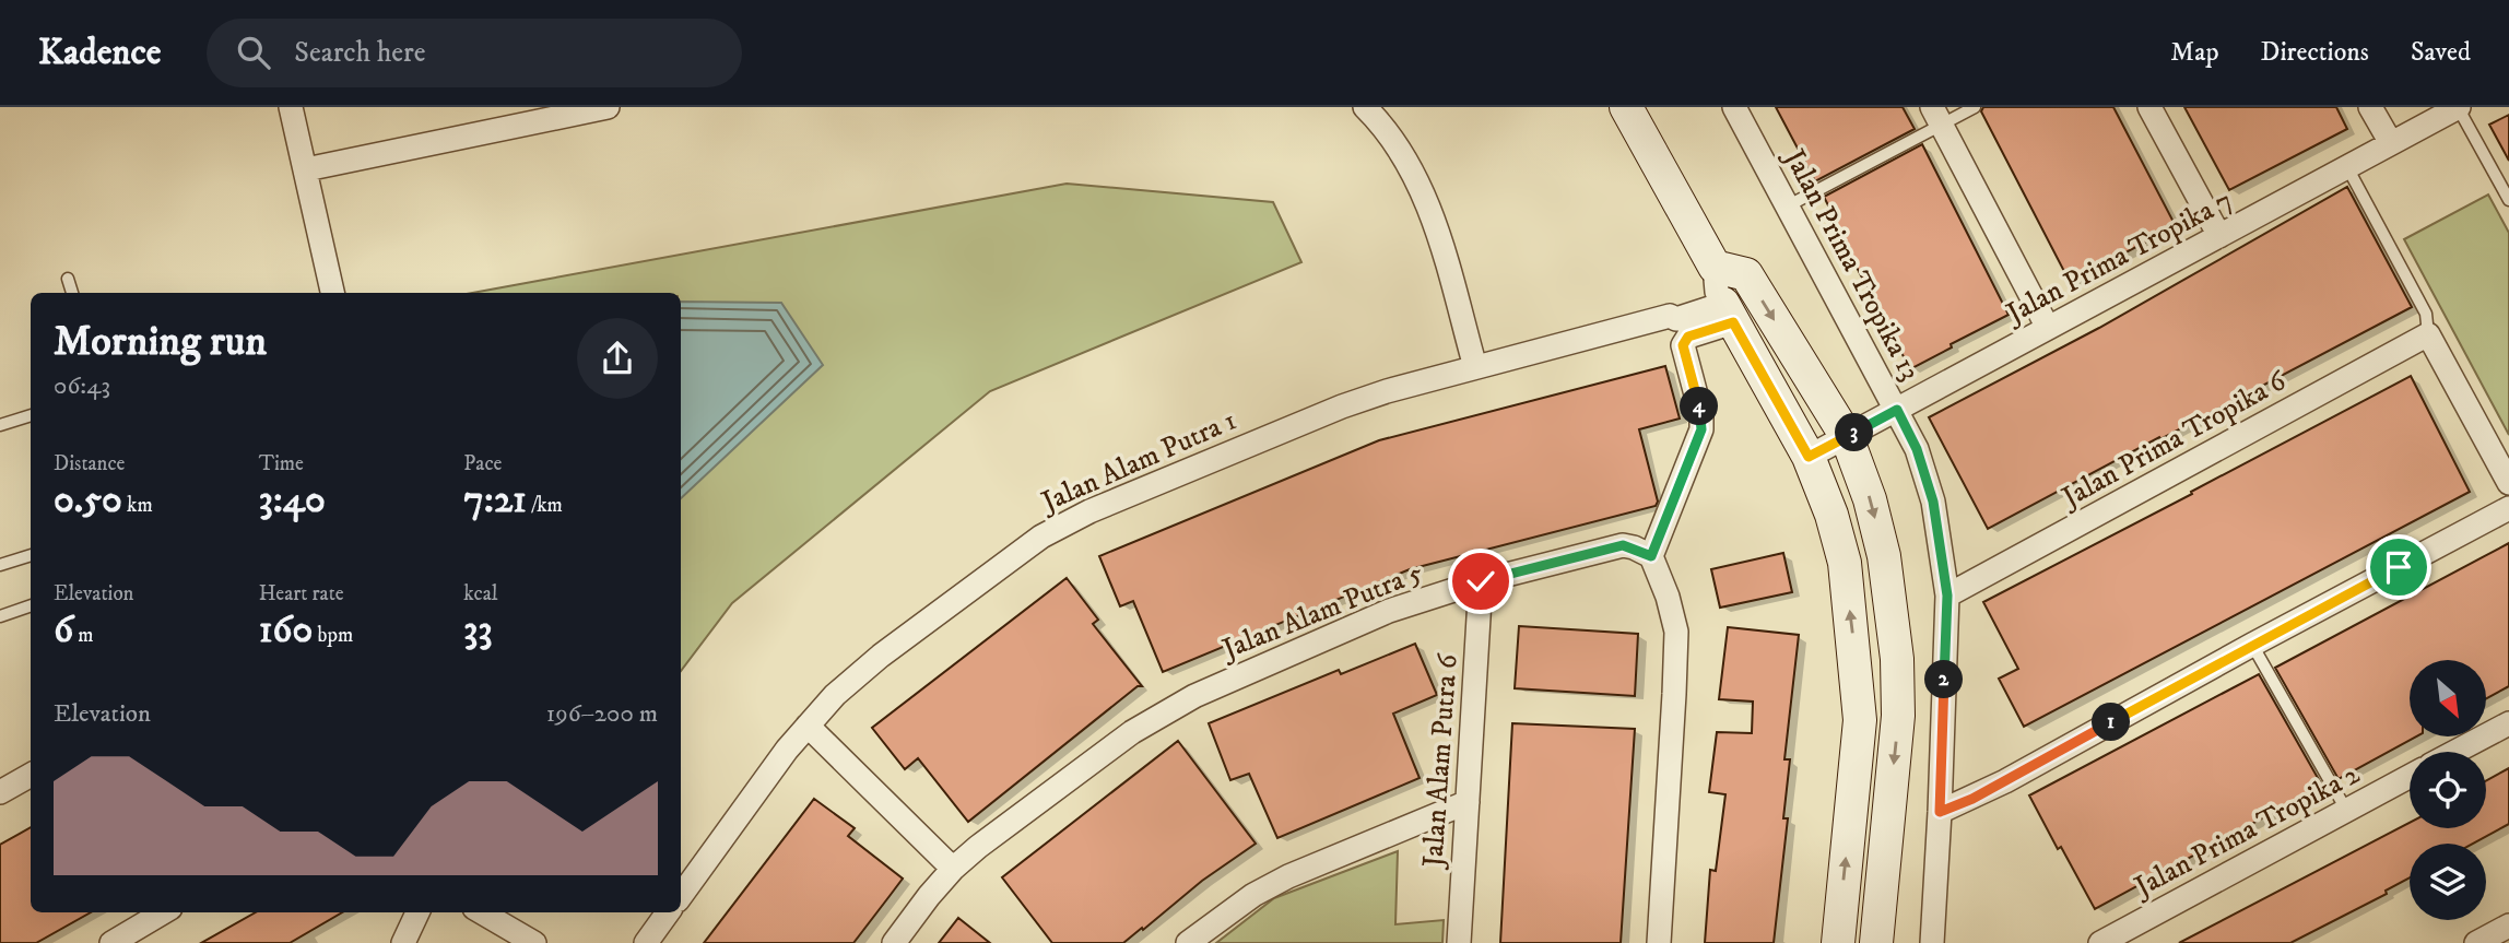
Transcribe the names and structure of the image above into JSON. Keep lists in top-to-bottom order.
{
  "streets": {
    "street": [
      "Jalan Prima Tropika 7",
      "Jalan Prima Tropika 13",
      "Jalan Prima Tropika 6",
      "Jalan Alam Putra 1",
      "Jalan Alam Putra 5",
      "Jalan Alam Putra 6",
      "Jalan Prima Tropika 2"
    ]
  },
  "crossings": [
    ["Jalan Prima Tropika 7", "Jalan Prima Tropika 13"],
    ["Jalan Prima Tropika 13", "Jalan Prima Tropika 6"],
    ["Jalan Alam Putra 5", "Jalan Alam Putra 6"]
  ],
  "north": "bottom right",
  "page": {
    "header": "Kadence",
    "search": "Search here",
    "nav": ["Map", "Directions", "Saved"],
    "heading": ["Morning run", "06:43"],
    "pins": [
      "4",
      "3",
      "2",
      "1"
    ],
    "stats": [
      ["Distance", "0.50 km"],
      ["Time", "3:40"],
      ["Pace", "7:21 /km"],
      ["Elevation", "6 m"],
      ["Heart rate", "160 bpm"],
      ["kcal", "33"]
    ],
    "chart": ["Elevation", "196–200 m"]
  }
}
